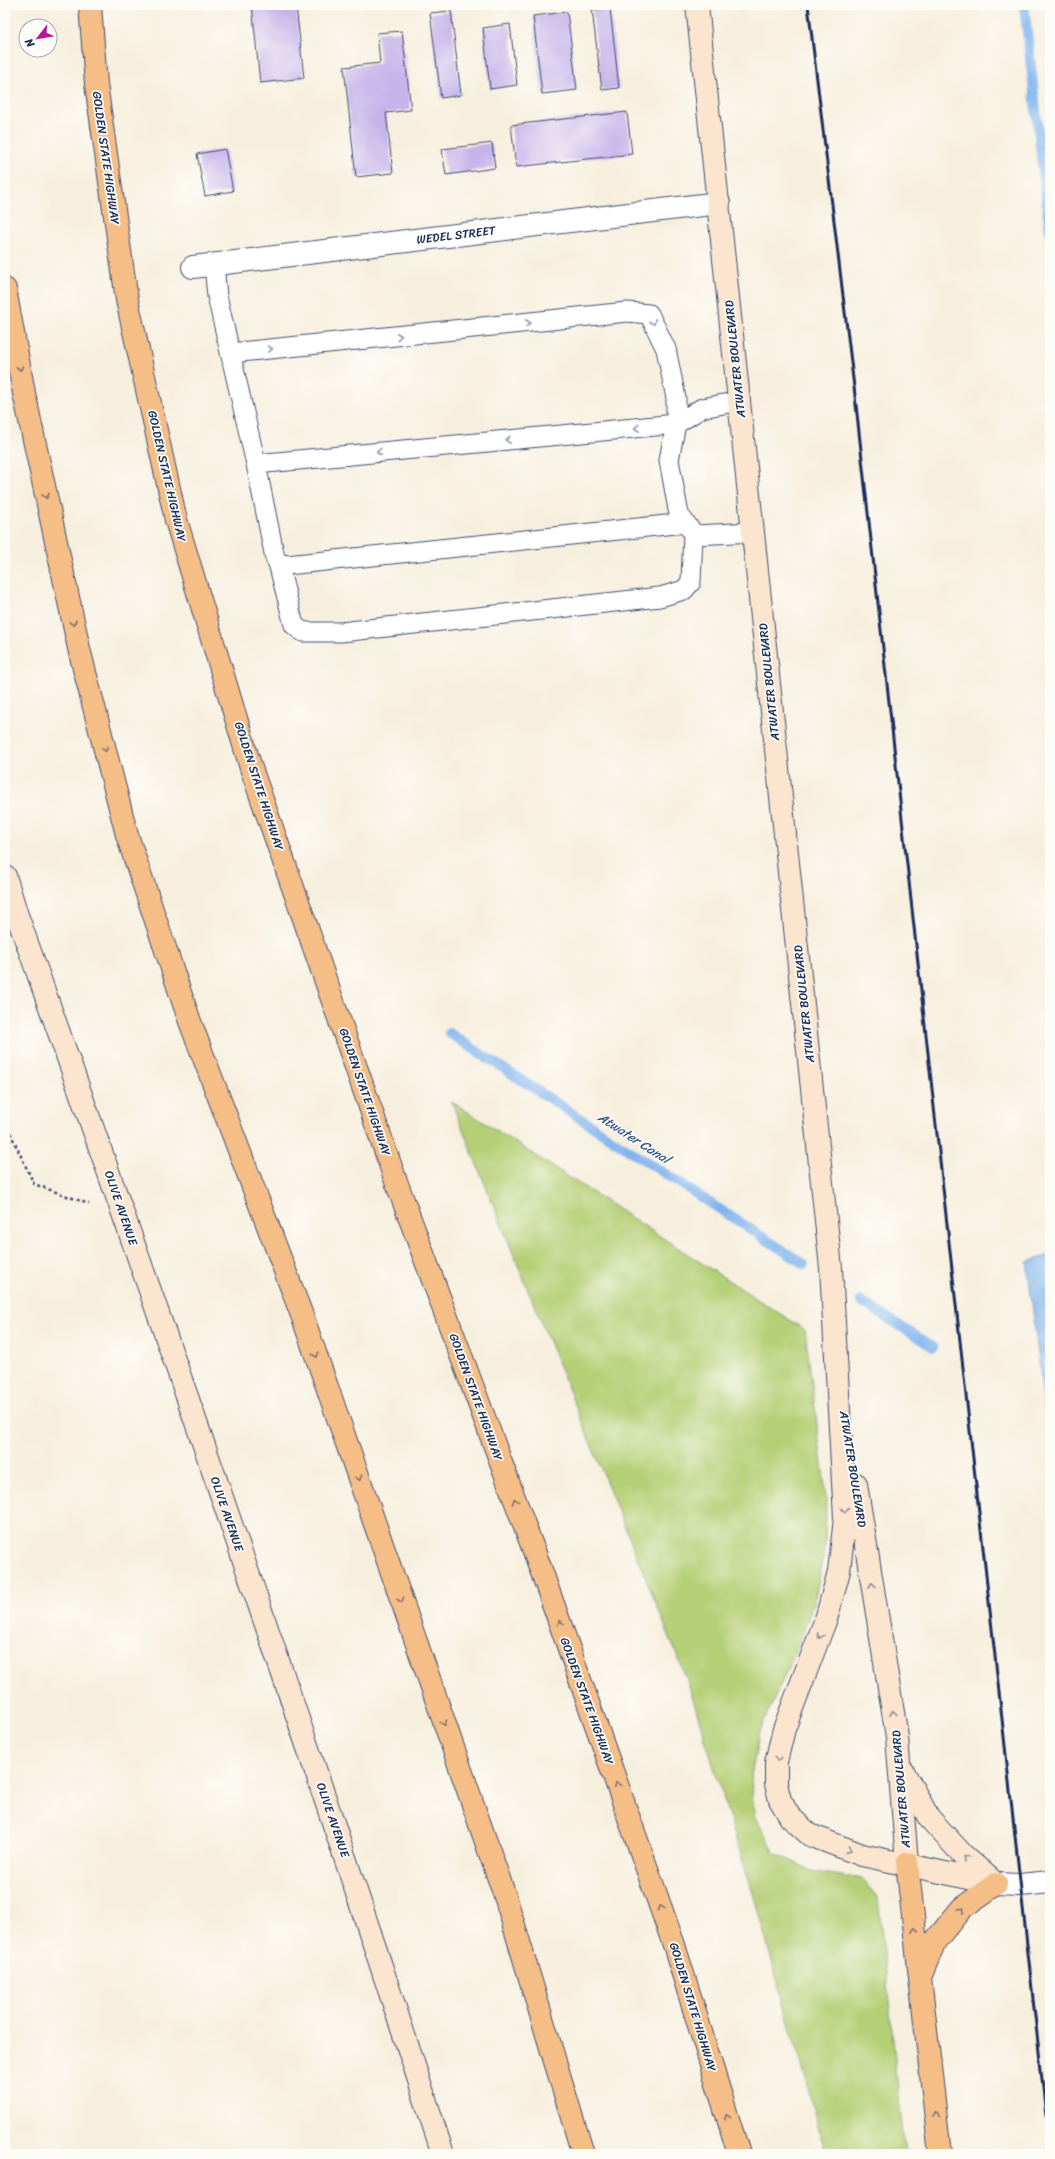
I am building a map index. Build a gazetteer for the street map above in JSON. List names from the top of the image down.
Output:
{
  "streets": {
    "highway": ["GOLDEN STATE HIGHWAY"],
    "main road": ["ATWATER BOULEVARD", "OLIVE AVENUE"],
    "street": ["WEDEL STREET"]
  },
  "crossings": [
    ["WEDEL STREET", "ATWATER BOULEVARD"]
  ],
  "water": ["Atwater Canal"],
  "north": "bottom left"
}
